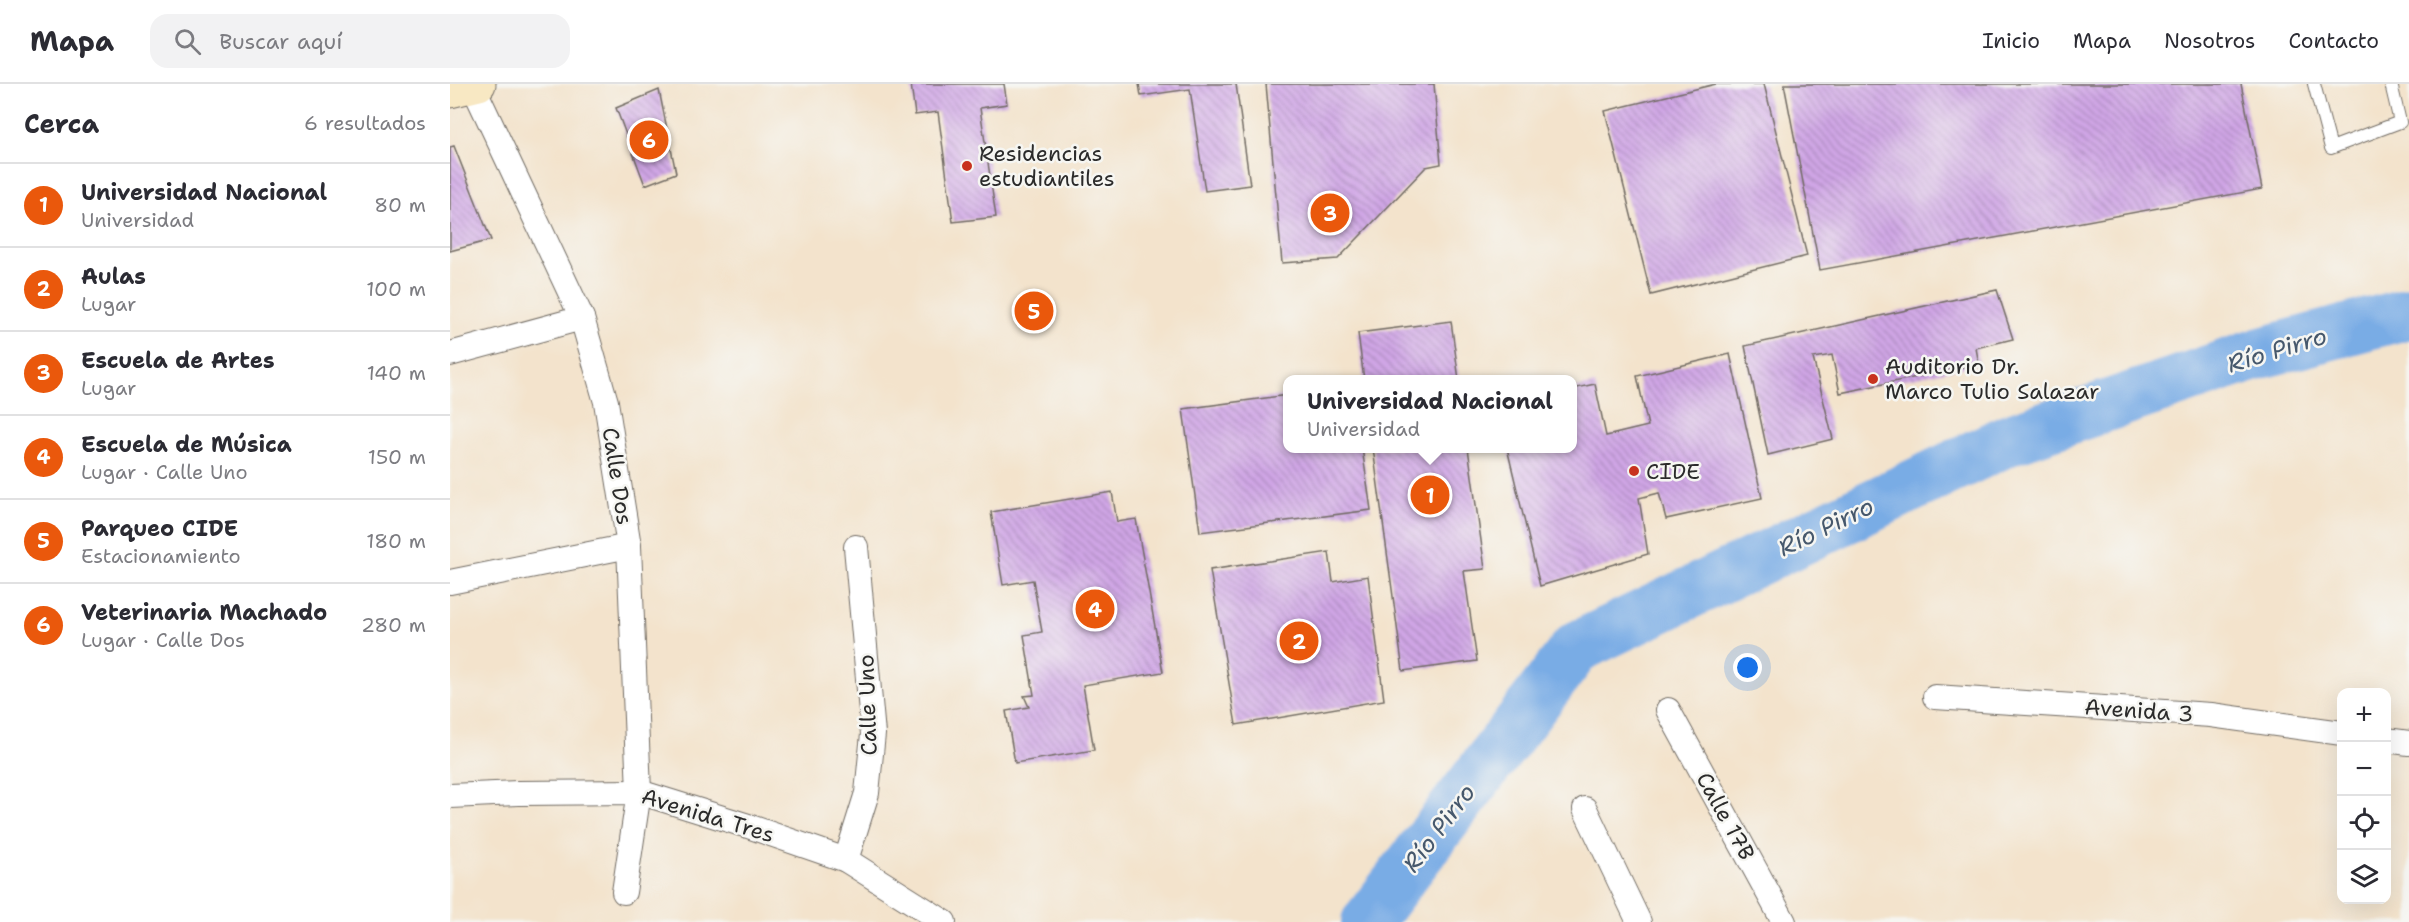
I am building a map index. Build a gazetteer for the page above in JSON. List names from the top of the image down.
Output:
{
  "streets": {
    "street": [
      "Calle Dos",
      "Calle Uno",
      "Avenida 3",
      "Avenida Tres",
      "Calle 17B"
    ]
  },
  "crossings": [
    ["Calle Dos", "Avenida Tres"],
    ["Calle Uno", "Avenida Tres"]
  ],
  "water": ["Río Pirro"],
  "places": ["Residencias estudiantiles", "Auditorio Dr. Marco Tulio Salazar", "CIDE"],
  "page": {
    "header": "Mapa",
    "search": "Buscar aquí",
    "nav": [
      "Inicio",
      "Mapa",
      "Nosotros",
      "Contacto"
    ],
    "heading": ["Cerca", "6 resultados"],
    "pins": [
      "6",
      "3",
      "5",
      "1",
      "4",
      "2"
    ],
    "list": [
      {
        "mark": "1",
        "name": "Universidad Nacional",
        "note": "Universidad",
        "value": "80 m"
      },
      {
        "mark": "2",
        "name": "Aulas",
        "note": "Lugar",
        "value": "100 m"
      },
      {
        "mark": "3",
        "name": "Escuela de Artes",
        "note": "Lugar",
        "value": "140 m"
      },
      {
        "mark": "4",
        "name": "Escuela de Música",
        "note": "Lugar · Calle Uno",
        "value": "150 m"
      },
      {
        "mark": "5",
        "name": "Parqueo CIDE",
        "note": "Estacionamiento",
        "value": "180 m"
      },
      {
        "mark": "6",
        "name": "Veterinaria Machado",
        "note": "Lugar · Calle Dos",
        "value": "280 m"
      }
    ],
    "popup": ["Universidad Nacional", "Universidad"],
    "map_buttons": ["+", "−"]
  }
}
